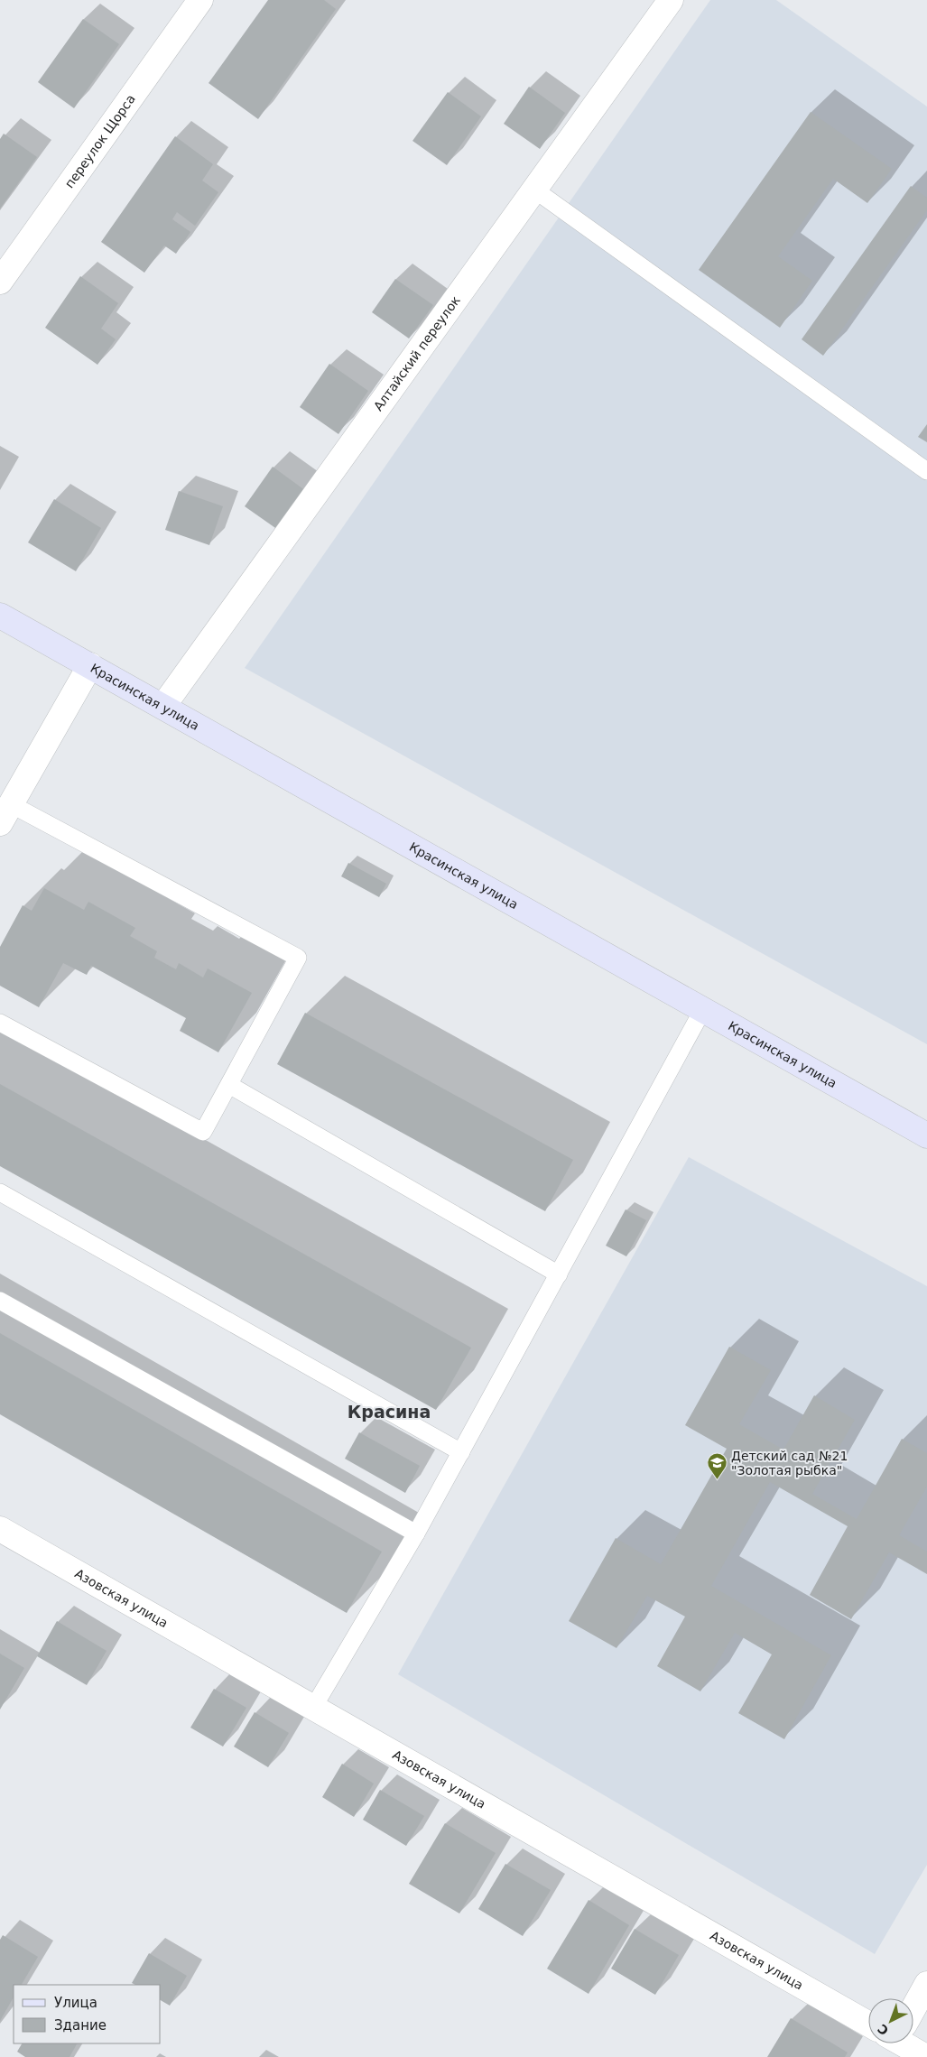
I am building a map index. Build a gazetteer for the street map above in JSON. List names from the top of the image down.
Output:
{
  "streets": {
    "main road": ["Красинская улица"],
    "street": ["переулок Щорса", "Алтайский переулок", "Азовская улица"]
  },
  "crossings": [
    ["Алтайский переулок", "Красинская улица"]
  ],
  "districts": ["Красина"],
  "places": {
    "school or university": ["Детский сад №21 \"Золотая рыбка\""]
  },
  "legend": ["Улица", "Здание"],
  "north": "bottom left"
}
